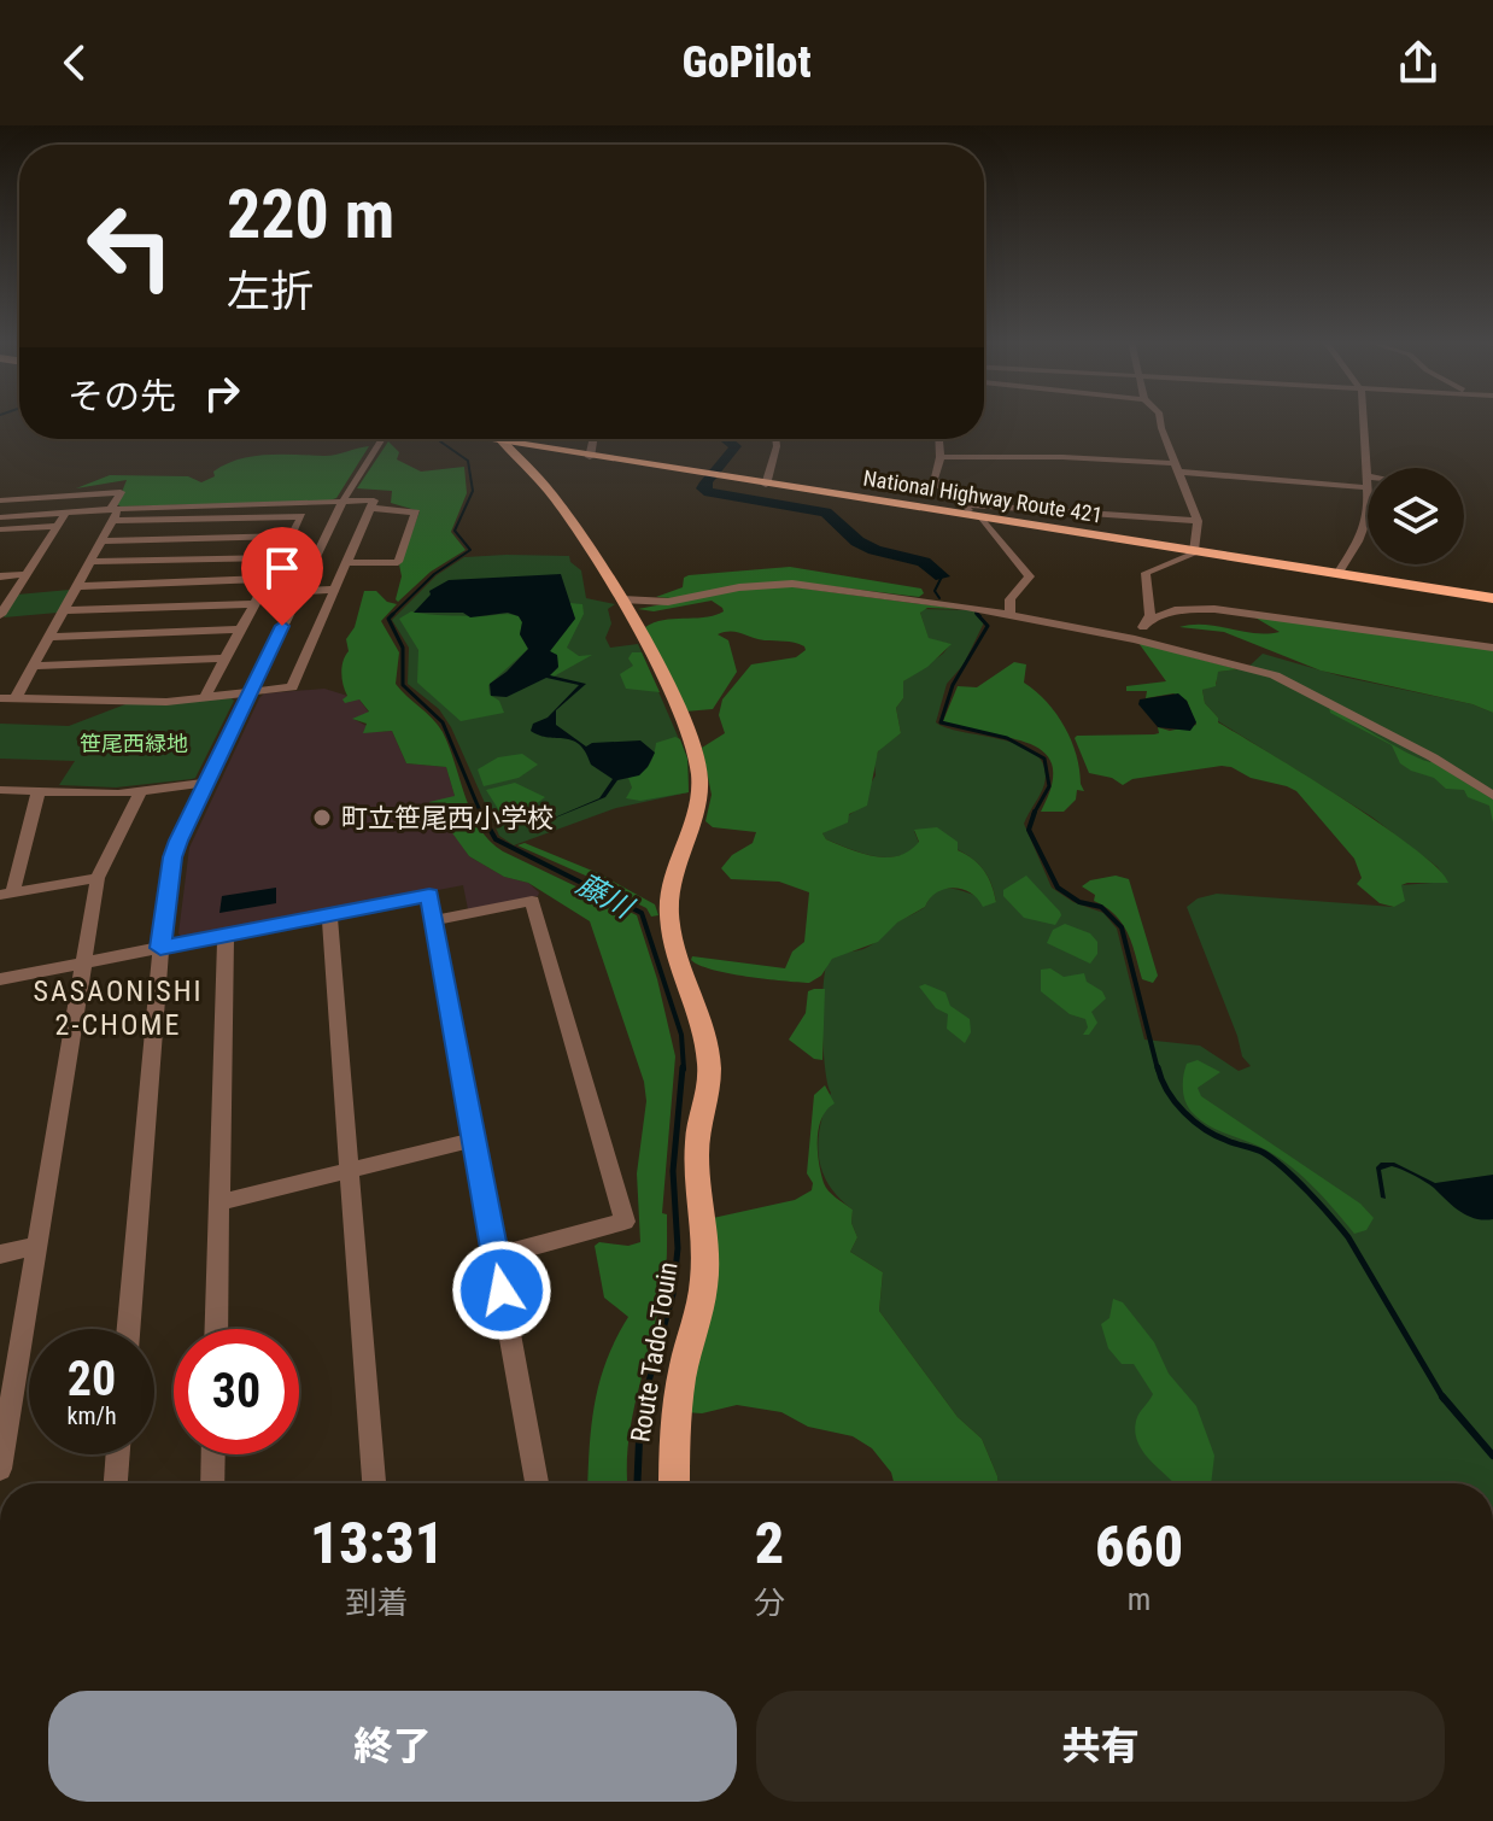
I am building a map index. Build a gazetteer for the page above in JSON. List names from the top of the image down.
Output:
{
  "streets": {
    "highway": ["National Highway Route 421"],
    "main road": ["Route Tado-Touin"]
  },
  "crossings": [
    ["National Highway Route 421", "Route Tado-Touin"]
  ],
  "districts": ["SASAONISHI 2-CHOME"],
  "water": ["藤川"],
  "parks": ["笹尾西緑地"],
  "places": ["町立笹尾西小学校"],
  "page": {
    "header": "GoPilot",
    "turn": ["220 m", "左折"],
    "then": "その先",
    "speed": "20 km/h",
    "limit": "30",
    "eta": [
      "13:31",
      "到着",
      "2",
      "分",
      "660",
      "m"
    ],
    "buttons": ["終了", "共有"]
  }
}
